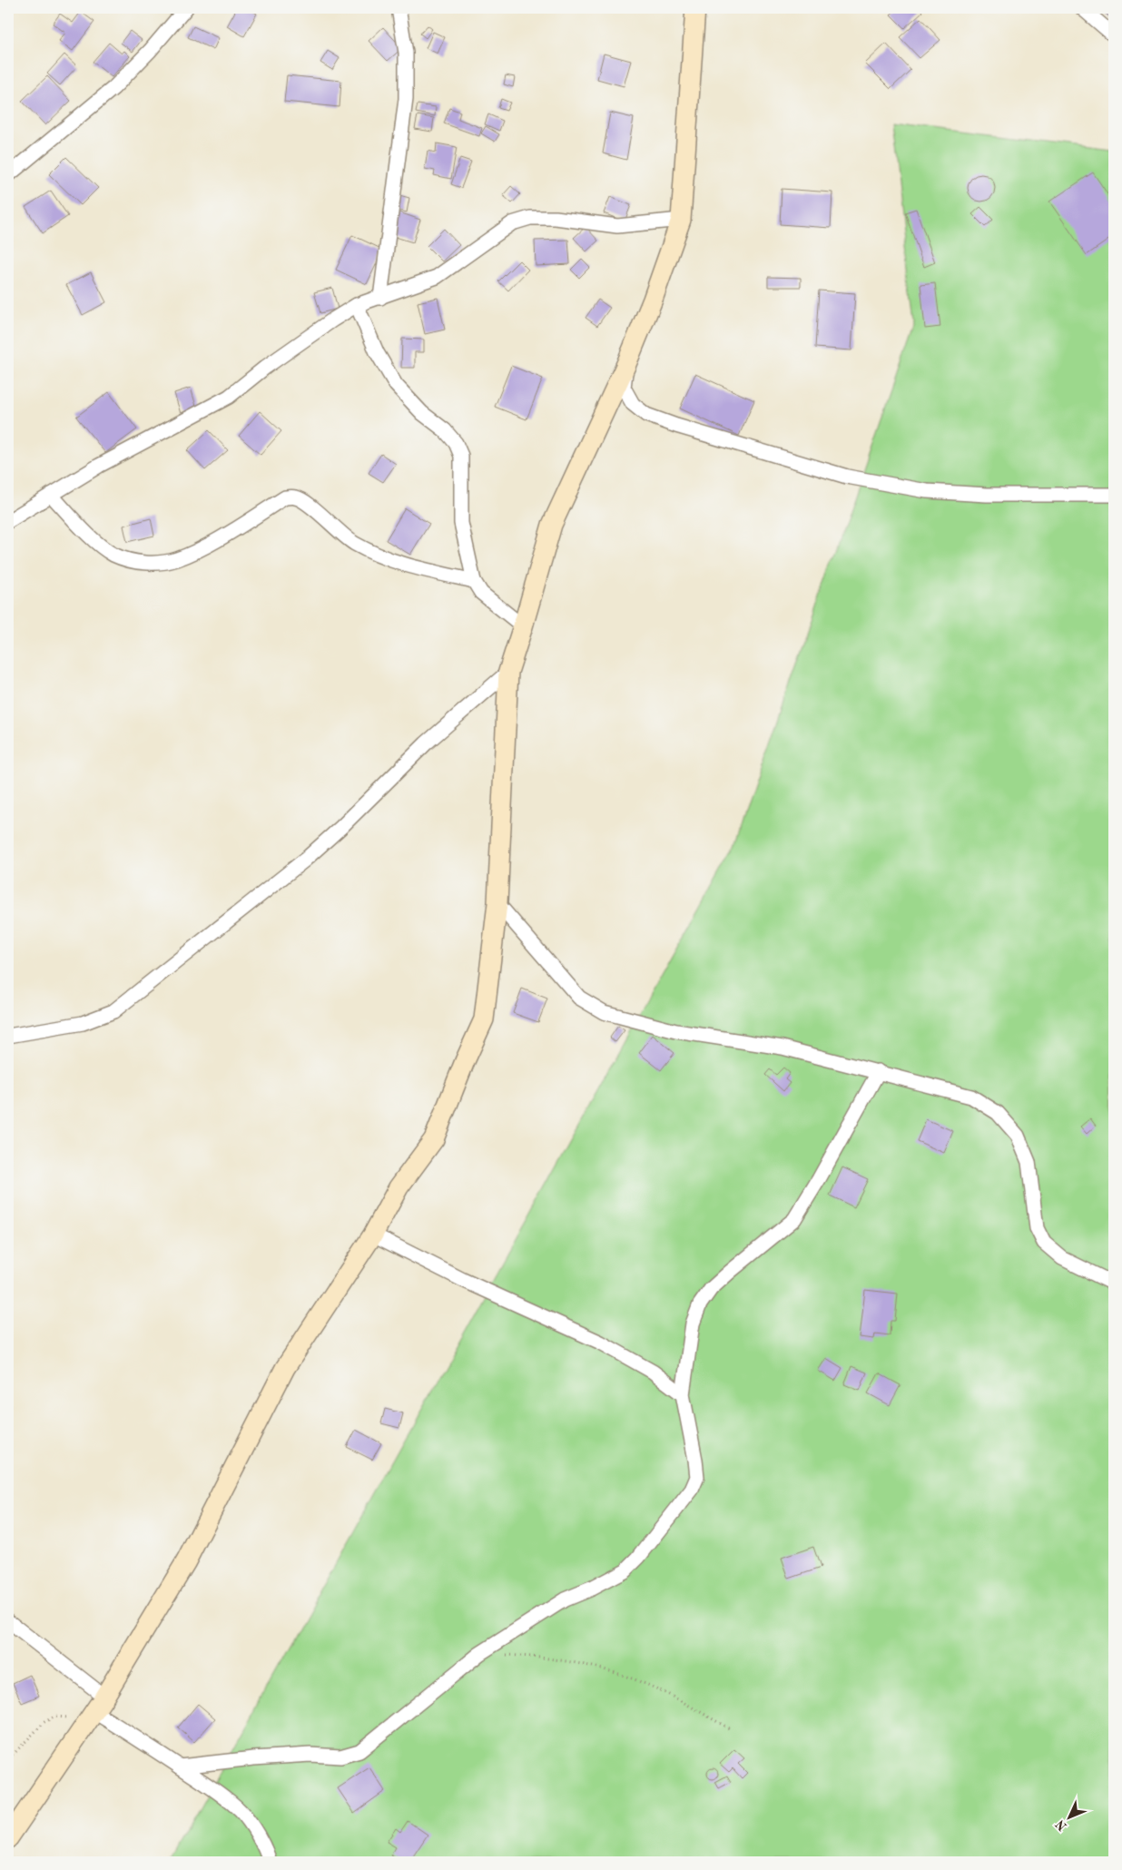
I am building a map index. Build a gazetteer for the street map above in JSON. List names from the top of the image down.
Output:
{
  "north": "bottom left"
}
